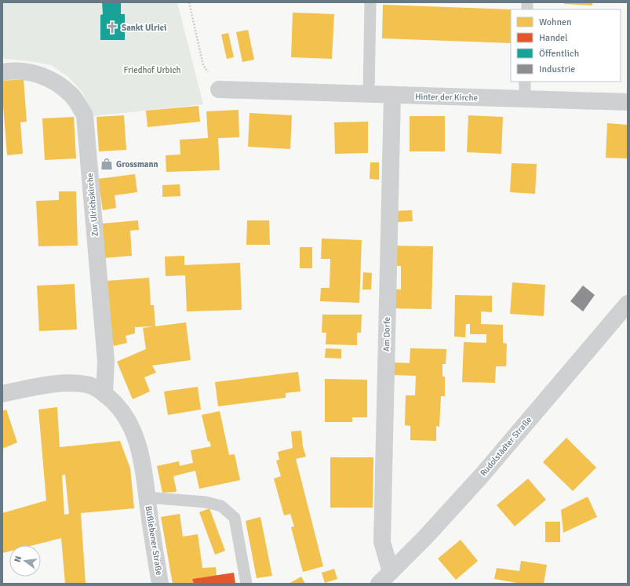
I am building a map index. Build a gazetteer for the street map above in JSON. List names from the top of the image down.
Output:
{
  "streets": {
    "street": [
      "Hinter der Kirche",
      "Zur Ulrichskirche",
      "Am Dorfe",
      "Rudolstädter Straße",
      "Büßlebener Straße"
    ]
  },
  "crossings": [
    ["Hinter der Kirche", "Am Dorfe"],
    ["Zur Ulrichskirche", "Büßlebener Straße"],
    ["Am Dorfe", "Rudolstädter Straße"]
  ],
  "parks": ["Friedhof Urbich"],
  "places": {
    "church": ["Sankt Ulrici"],
    "shop": ["Grossmann"]
  },
  "legend": [
    "Wohnen",
    "Handel",
    "Öffentlich",
    "Industrie"
  ],
  "north": "left"
}
